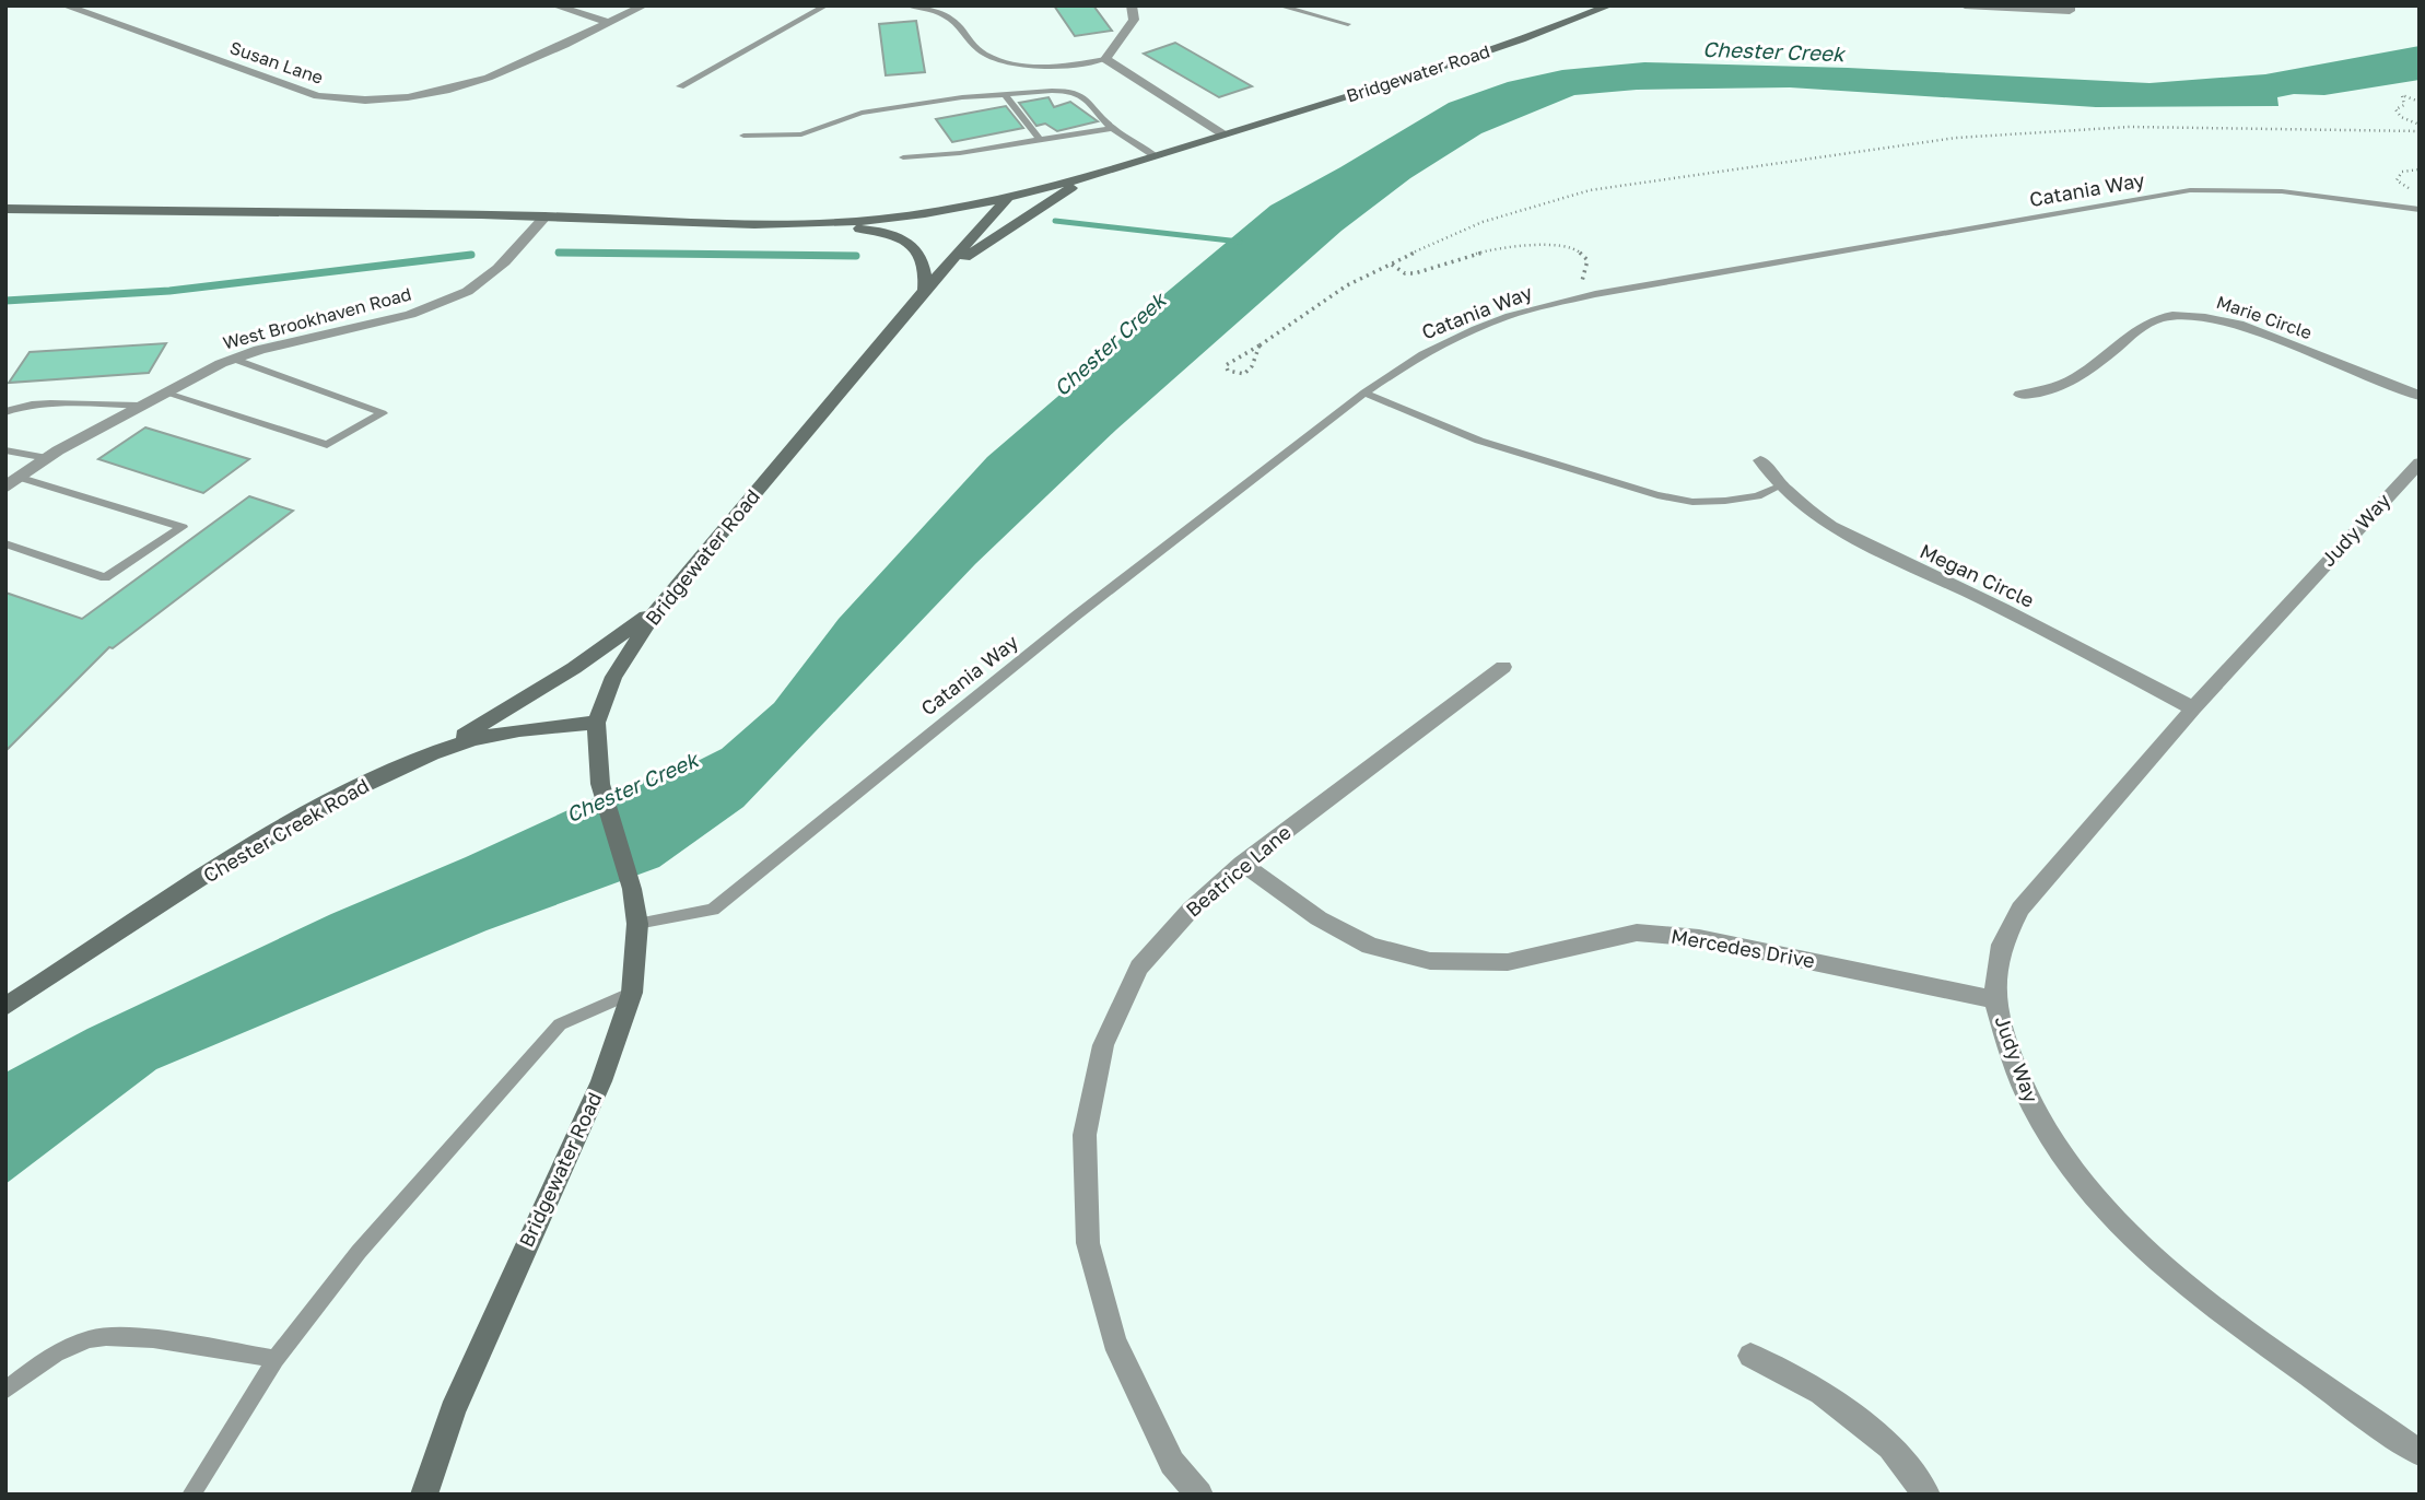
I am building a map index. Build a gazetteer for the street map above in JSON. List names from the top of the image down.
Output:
{
  "streets": {
    "street": [
      "Susan Lane",
      "Bridgewater Road",
      "Marie Circle",
      "West Brookhaven Road",
      "Judy Way",
      "Megan Circle",
      "Chester Creek Road",
      "Beatrice Lane",
      "Mercedes Drive"
    ],
    "lane": ["Catania Way"]
  },
  "crossings": [
    ["Bridgewater Road", "Catania Way"],
    ["Bridgewater Road", "Chester Creek Road"],
    ["Judy Way", "Megan Circle"],
    ["Judy Way", "Mercedes Drive"],
    ["Beatrice Lane", "Mercedes Drive"]
  ],
  "water": ["Chester Creek"]
}
